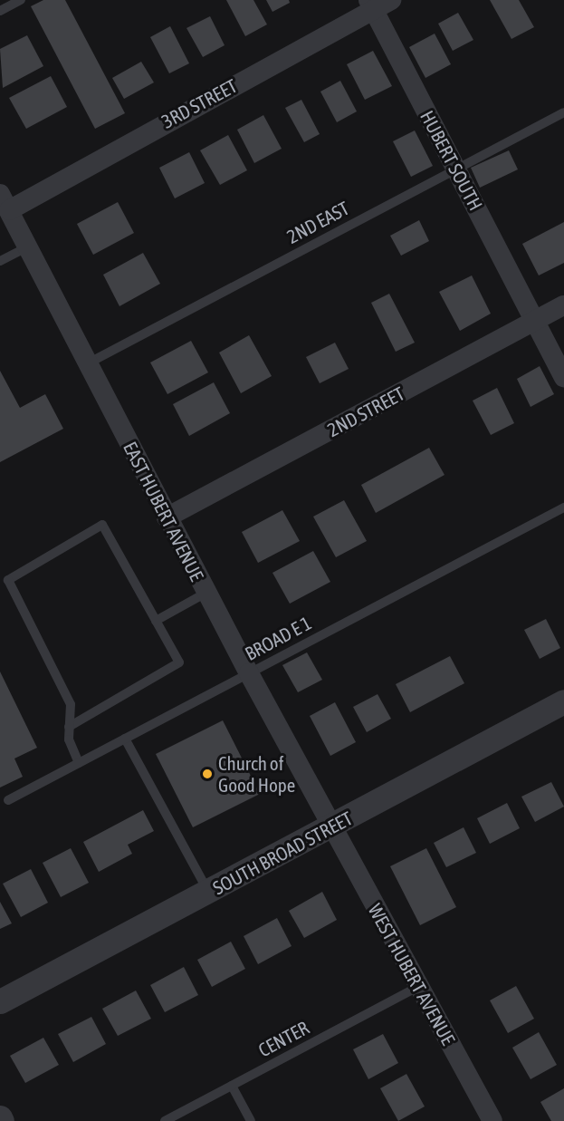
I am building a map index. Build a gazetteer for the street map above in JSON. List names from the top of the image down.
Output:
{
  "streets": {
    "street": [
      "3RD STREET",
      "HUBERT SOUTH",
      "2ND STREET",
      "EAST HUBERT AVENUE",
      "SOUTH BROAD STREET",
      "WEST HUBERT AVENUE"
    ],
    "lane": ["2ND EAST", "BROAD E 1", "CENTER"]
  },
  "crossings": [
    ["3RD STREET", "HUBERT SOUTH"],
    ["3RD STREET", "EAST HUBERT AVENUE"],
    ["HUBERT SOUTH", "2ND EAST"],
    ["HUBERT SOUTH", "2ND STREET"],
    ["2ND EAST", "EAST HUBERT AVENUE"],
    ["2ND STREET", "EAST HUBERT AVENUE"],
    ["EAST HUBERT AVENUE", "BROAD E 1"],
    ["EAST HUBERT AVENUE", "SOUTH BROAD STREET"],
    ["EAST HUBERT AVENUE", "WEST HUBERT AVENUE"],
    ["SOUTH BROAD STREET", "WEST HUBERT AVENUE"],
    ["WEST HUBERT AVENUE", "CENTER"]
  ],
  "places": ["Church of Good Hope"]
}
